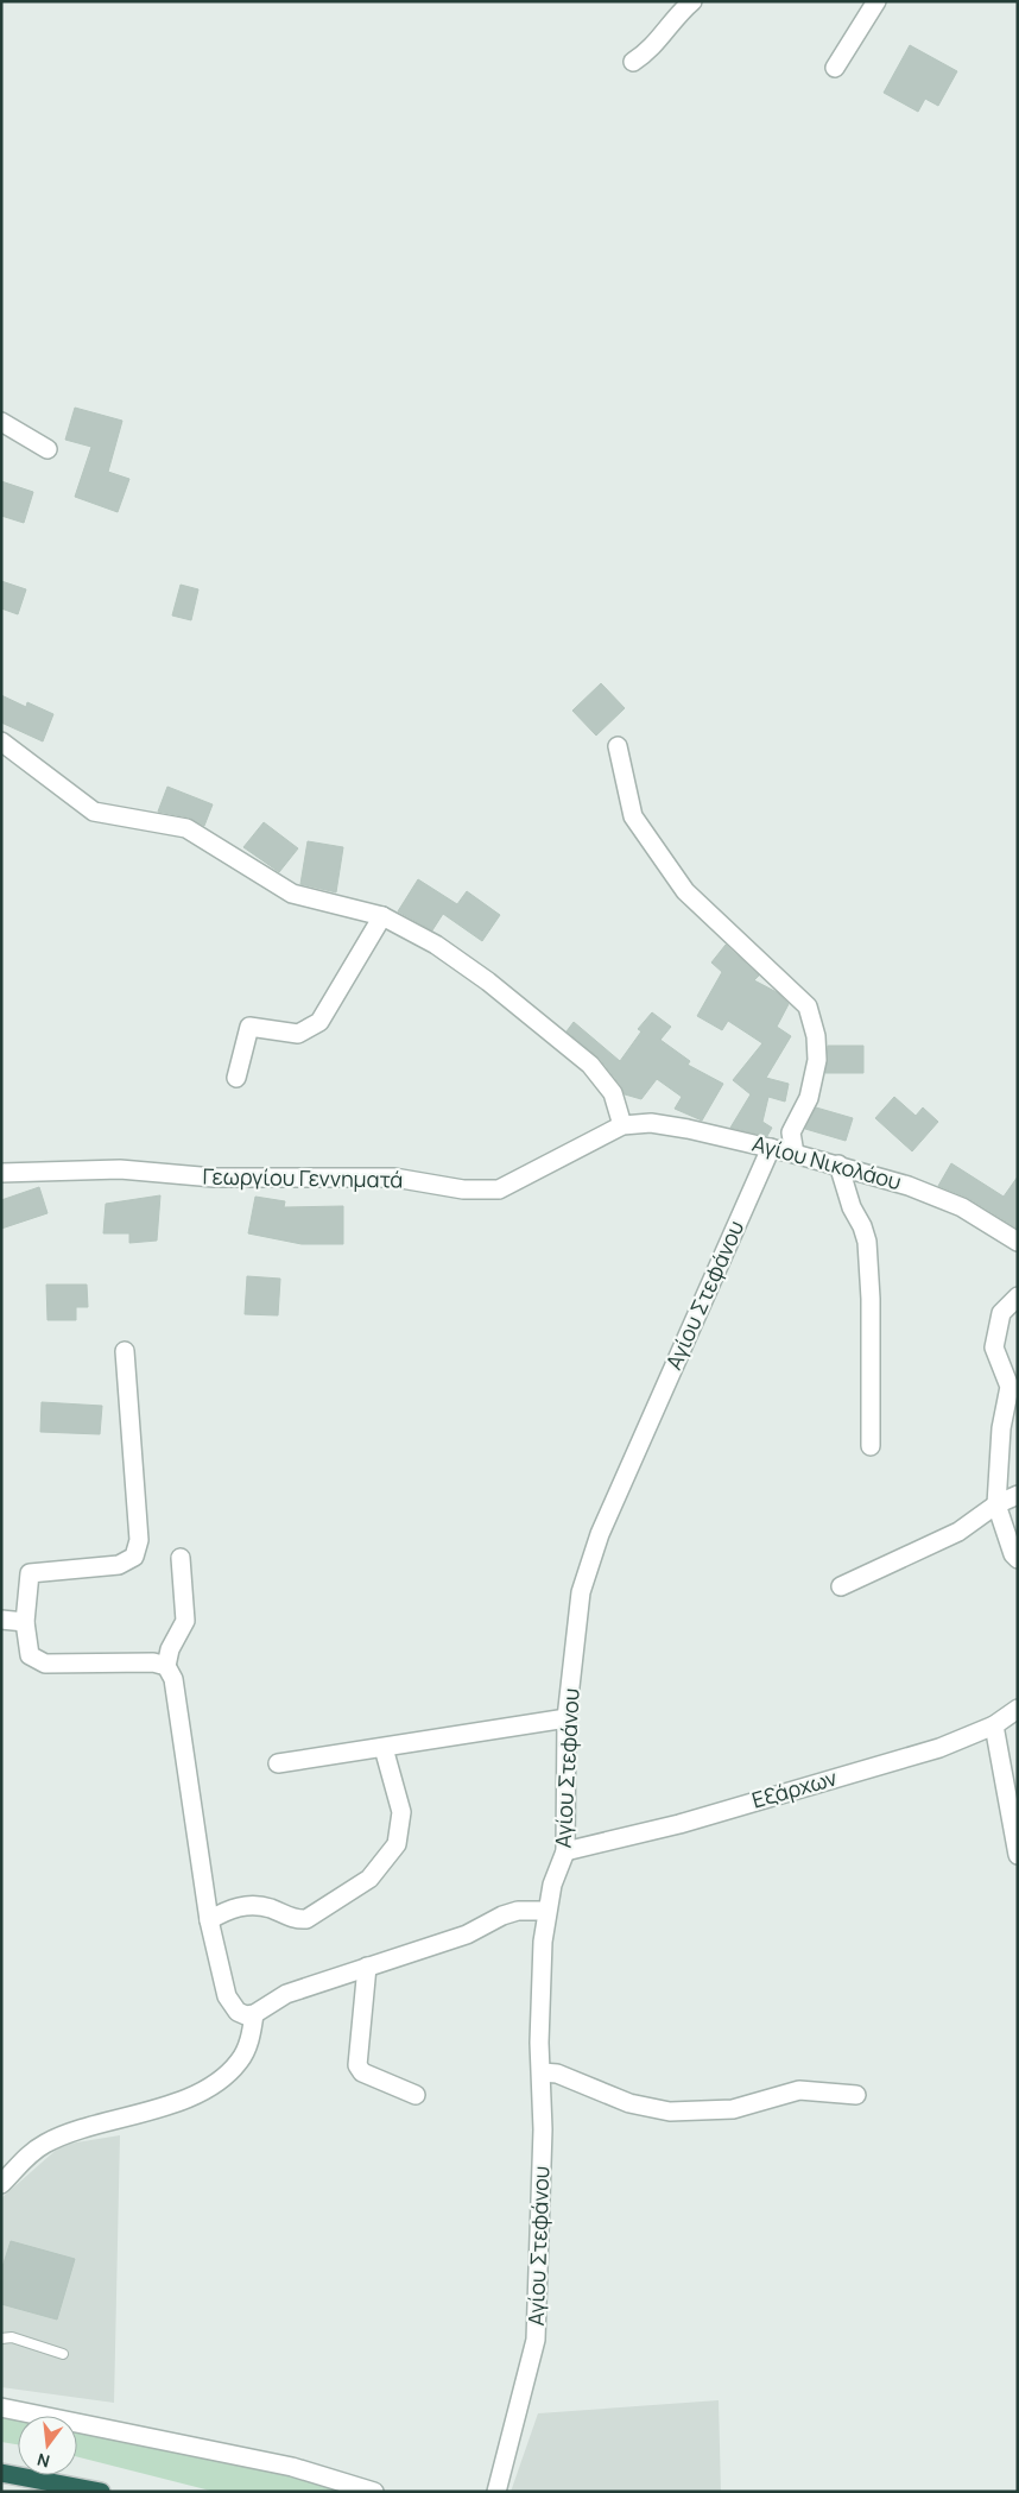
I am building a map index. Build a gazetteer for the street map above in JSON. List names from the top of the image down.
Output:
{
  "streets": {
    "street": [
      "Αγίου Νικολάου",
      "Γεωργίου Γεννηματά",
      "Αγίου Στεφάνου",
      "Εξάρχων"
    ]
  },
  "crossings": [
    ["Αγίου Νικολάου", "Γεωργίου Γεννηματά"],
    ["Αγίου Νικολάου", "Αγίου Στεφάνου"],
    ["Αγίου Στεφάνου", "Εξάρχων"]
  ],
  "north": "bottom"
}
